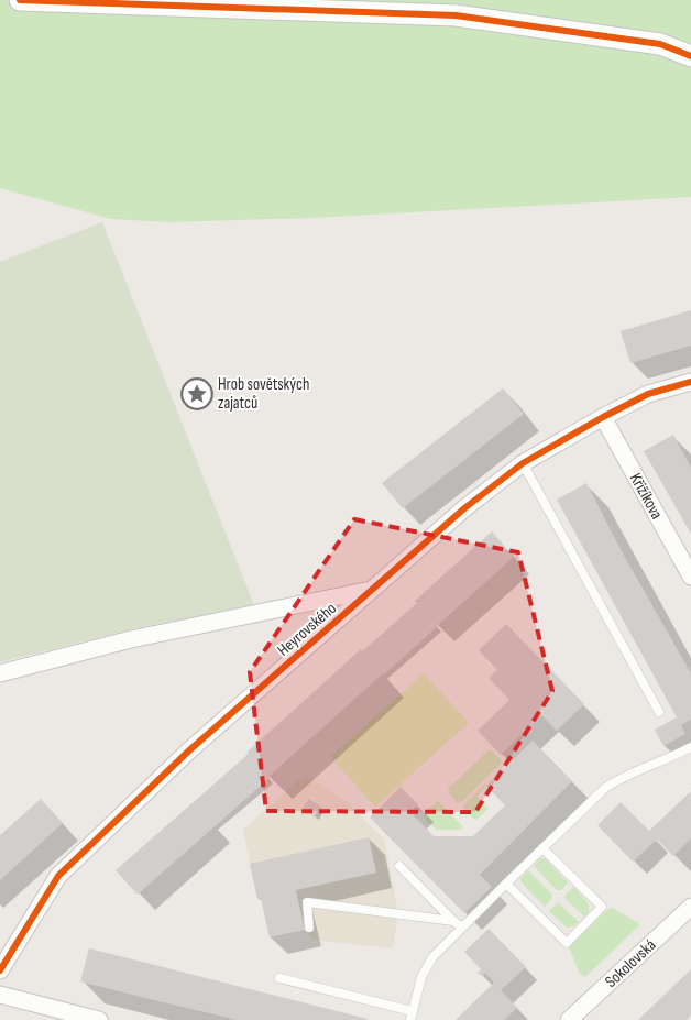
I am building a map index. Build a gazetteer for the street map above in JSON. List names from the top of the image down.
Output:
{
  "streets": {
    "street": ["Křižíkova", "Heyrovského", "Sokolovská"]
  },
  "crossings": [
    ["Křižíkova", "Heyrovského"]
  ],
  "places": {
    "place": ["Hrob sovětských zajatců"]
  }
}
